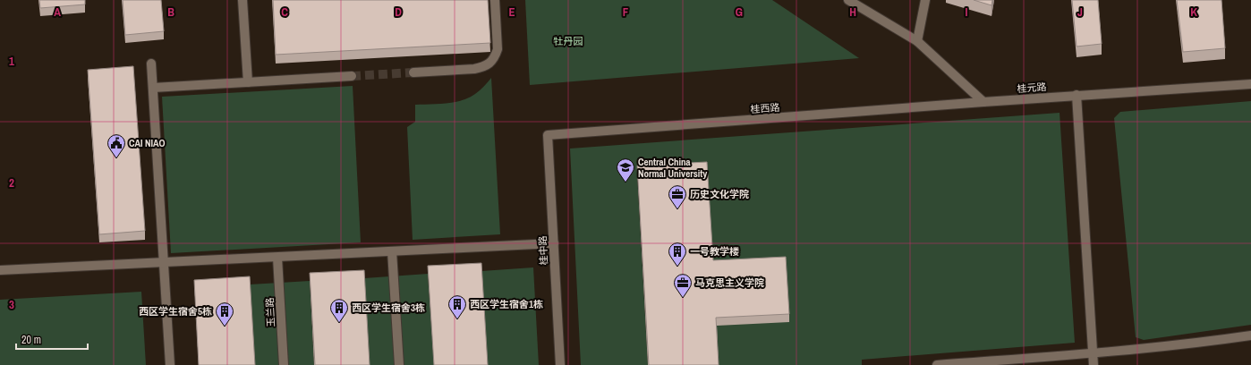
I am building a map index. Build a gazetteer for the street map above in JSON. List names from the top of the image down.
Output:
{
  "streets": {
    "street": [
      "桂元路",
      "桂西路",
      "桂中路",
      "玉兰路"
    ]
  },
  "crossings": [
    ["桂元路", "桂西路"],
    ["桂西路", "桂中路"]
  ],
  "parks": ["牡丹园"],
  "places": {
    "public building": ["CAI NIAO"],
    "school or university": ["Central China Normal University"],
    "office": ["历史文化学院", "马克思主义学院"],
    "building": [
      "一号教学楼",
      "西区学生宿舍1栋",
      "西区学生宿舍3栋",
      "西区学生宿舍5栋"
    ]
  },
  "scale_bar": "20 m",
  "grid": {
    "columns": [
      "A",
      "B",
      "C",
      "D",
      "E",
      "F",
      "G",
      "H",
      "I",
      "J",
      "K"
    ],
    "rows": ["1", "2", "3"]
  }
}
